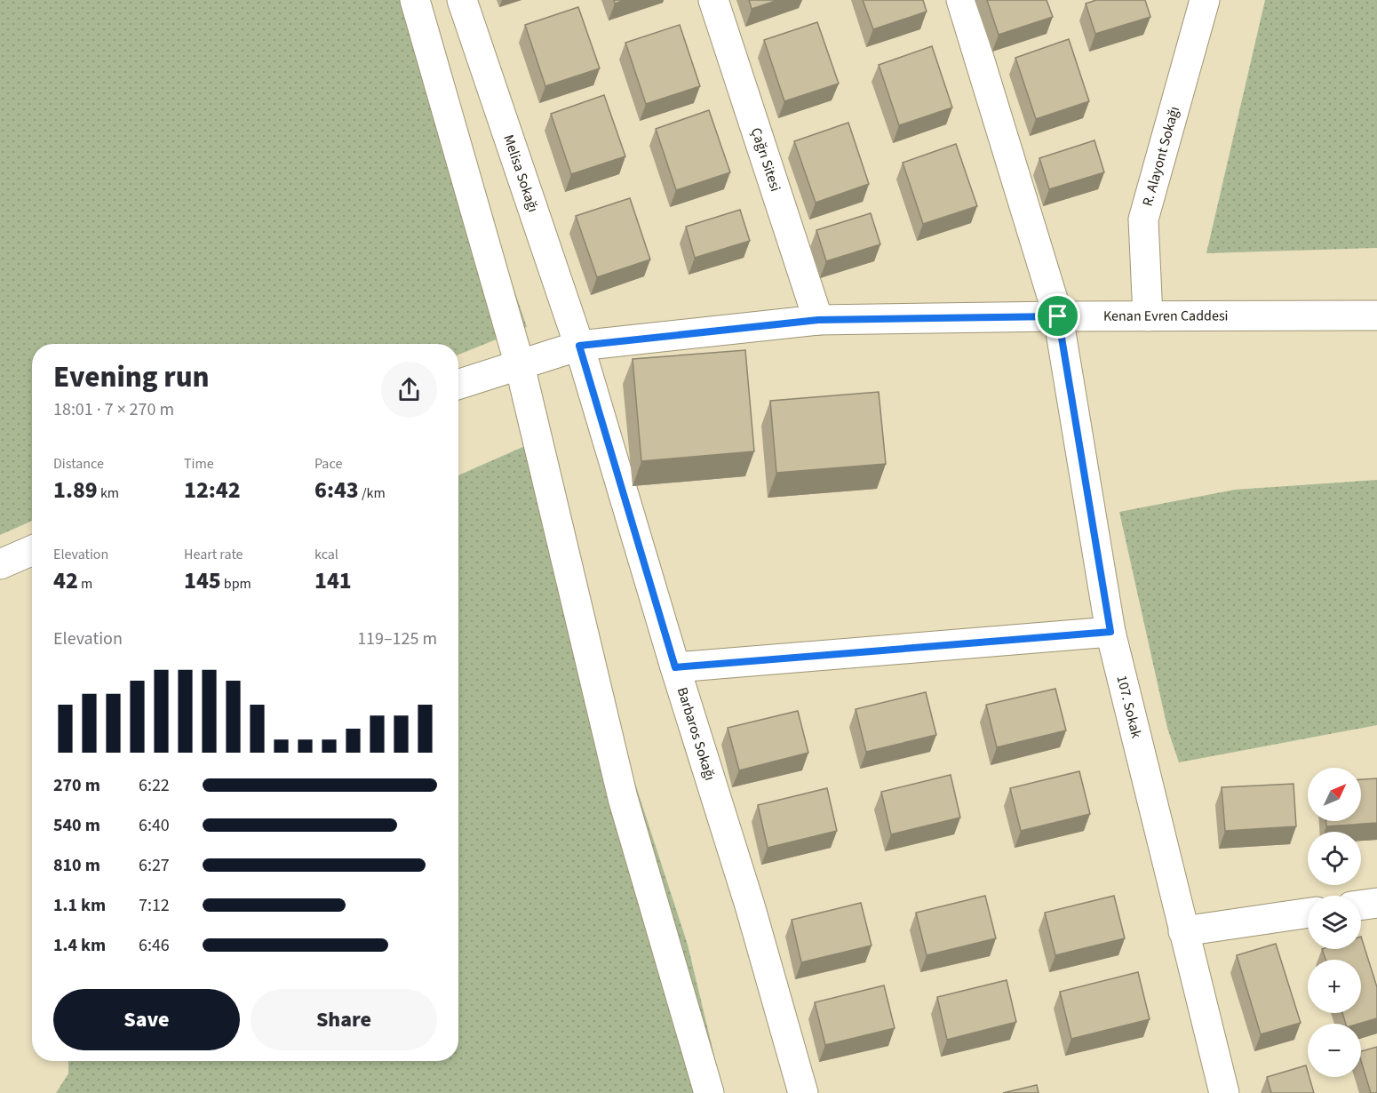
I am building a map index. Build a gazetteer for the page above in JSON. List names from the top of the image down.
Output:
{
  "streets": {
    "street": [
      "R. Alayont Sokağı",
      "Çağrı Sitesi",
      "Melisa Sokağı",
      "Kenan Evren Caddesi",
      "107. Sokak",
      "Barbaros Sokağı"
    ]
  },
  "crossings": [
    ["R. Alayont Sokağı", "Kenan Evren Caddesi"],
    ["Çağrı Sitesi", "Kenan Evren Caddesi"],
    ["Melisa Sokağı", "Kenan Evren Caddesi"],
    ["Melisa Sokağı", "Barbaros Sokağı"],
    ["Kenan Evren Caddesi", "107. Sokak"],
    ["Kenan Evren Caddesi", "Barbaros Sokağı"]
  ],
  "north": "top right",
  "page": {
    "heading": ["Evening run", "18:01 · 7 × 270 m"],
    "stats": [
      ["Distance", "1.89 km"],
      ["Time", "12:42"],
      ["Pace", "6:43 /km"],
      ["Elevation", "42 m"],
      ["Heart rate", "145 bpm"],
      ["kcal", "141"]
    ],
    "chart": ["Elevation", "119–125 m"],
    "list": [
      {
        "name": "270 m",
        "note": "6:22"
      },
      {
        "name": "540 m",
        "note": "6:40"
      },
      {
        "name": "810 m",
        "note": "6:27"
      },
      {
        "name": "1.1 km",
        "note": "7:12"
      },
      {
        "name": "1.4 km",
        "note": "6:46"
      }
    ],
    "map_buttons": ["+", "−"],
    "buttons": ["Save", "Share"]
  }
}
